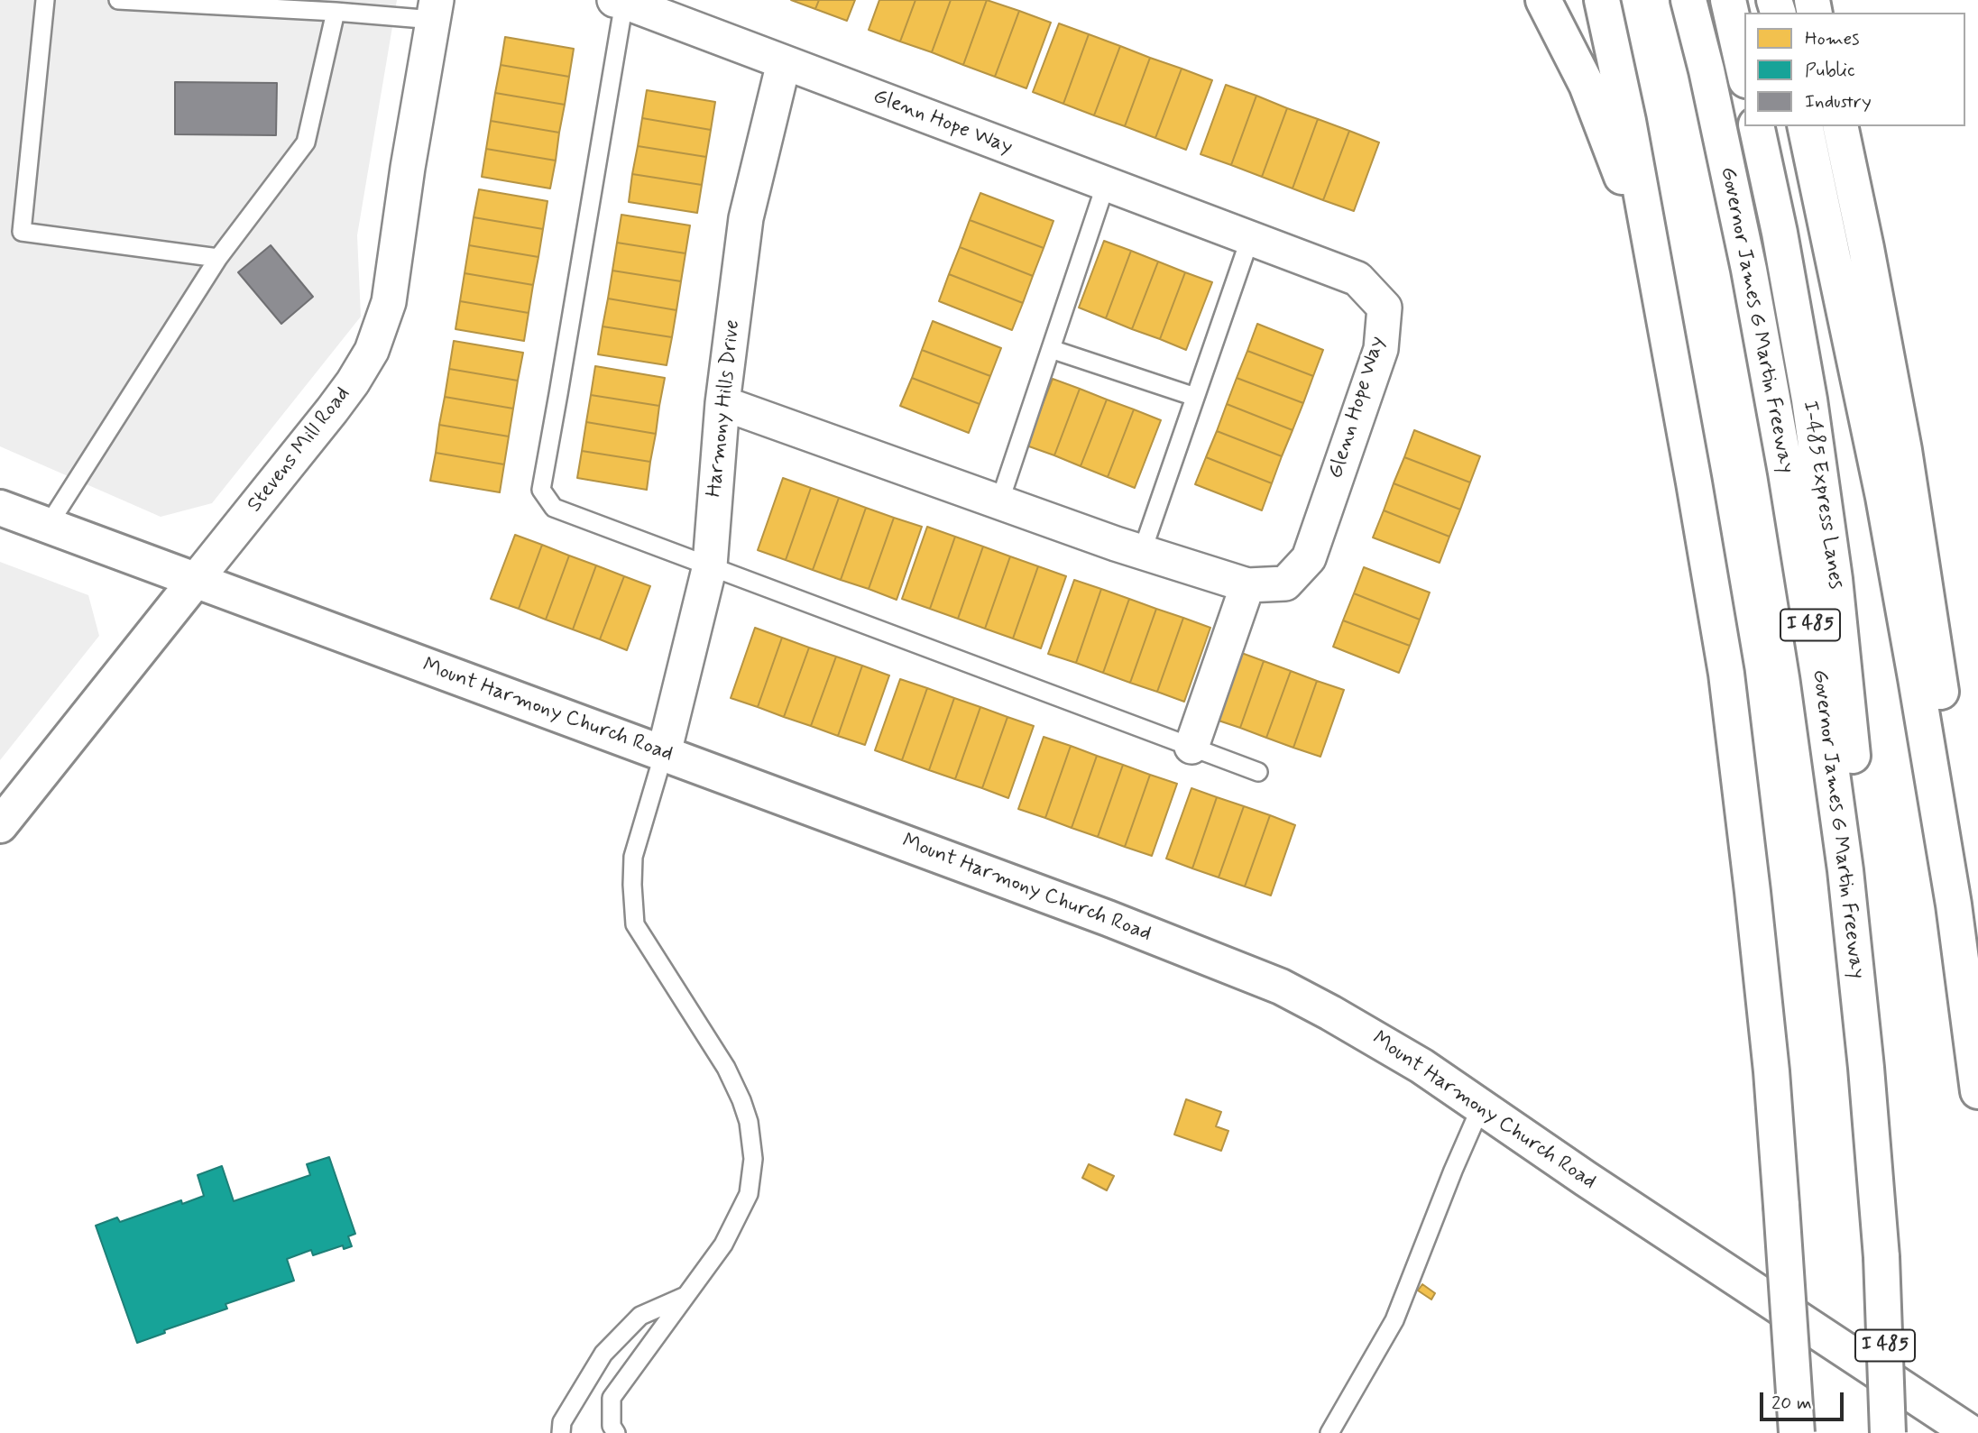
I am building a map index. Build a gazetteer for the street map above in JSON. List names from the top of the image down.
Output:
{
  "streets": {
    "main road": [
      "Governor James G Martin Freeway",
      "Stevens Mill Road",
      "I-485 Express Lanes",
      "I 485",
      "Mount Harmony Church Road"
    ],
    "street": ["Glenn Hope Way", "Harmony Hills Drive"]
  },
  "crossings": [
    ["Glenn Hope Way", "Harmony Hills Drive"],
    ["Governor James G Martin Freeway", "I-485 Express Lanes"],
    ["Harmony Hills Drive", "Mount Harmony Church Road"],
    ["Stevens Mill Road", "Mount Harmony Church Road"]
  ],
  "legend": ["Homes", "Public", "Industry"],
  "scale_bar": "20 m"
}
